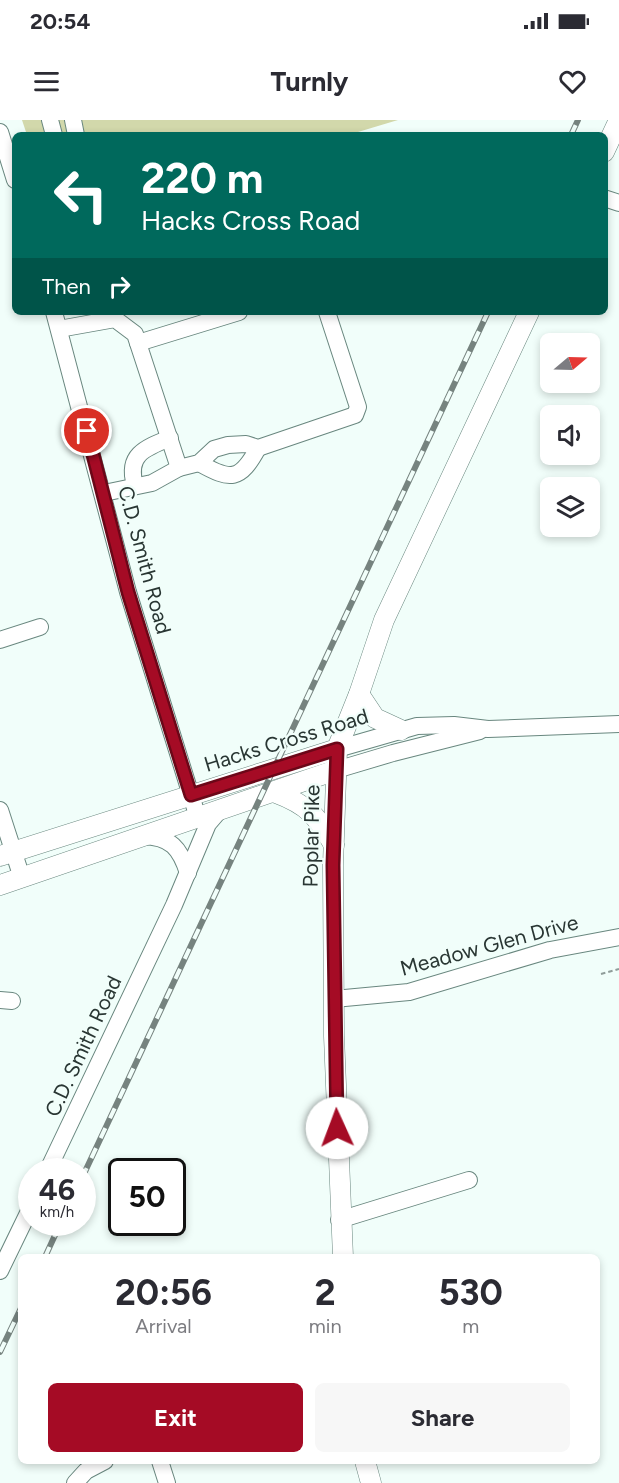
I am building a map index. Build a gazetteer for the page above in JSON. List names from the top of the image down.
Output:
{
  "streets": {
    "main road": ["Hacks Cross Road", "Poplar Pike"],
    "street": ["C.D. Smith Road", "Meadow Glen Drive"]
  },
  "crossings": [
    ["C.D. Smith Road", "Hacks Cross Road"],
    ["Hacks Cross Road", "Poplar Pike"],
    ["Poplar Pike", "Meadow Glen Drive"]
  ],
  "north": "right",
  "page": {
    "status": "20:54",
    "header": "Turnly",
    "turn": ["220 m", "Hacks Cross Road"],
    "then": "Then",
    "speed": "46 km/h",
    "limit": "50",
    "eta": [
      "20:56",
      "Arrival",
      "2",
      "min",
      "530",
      "m"
    ],
    "buttons": ["Exit", "Share"]
  }
}
